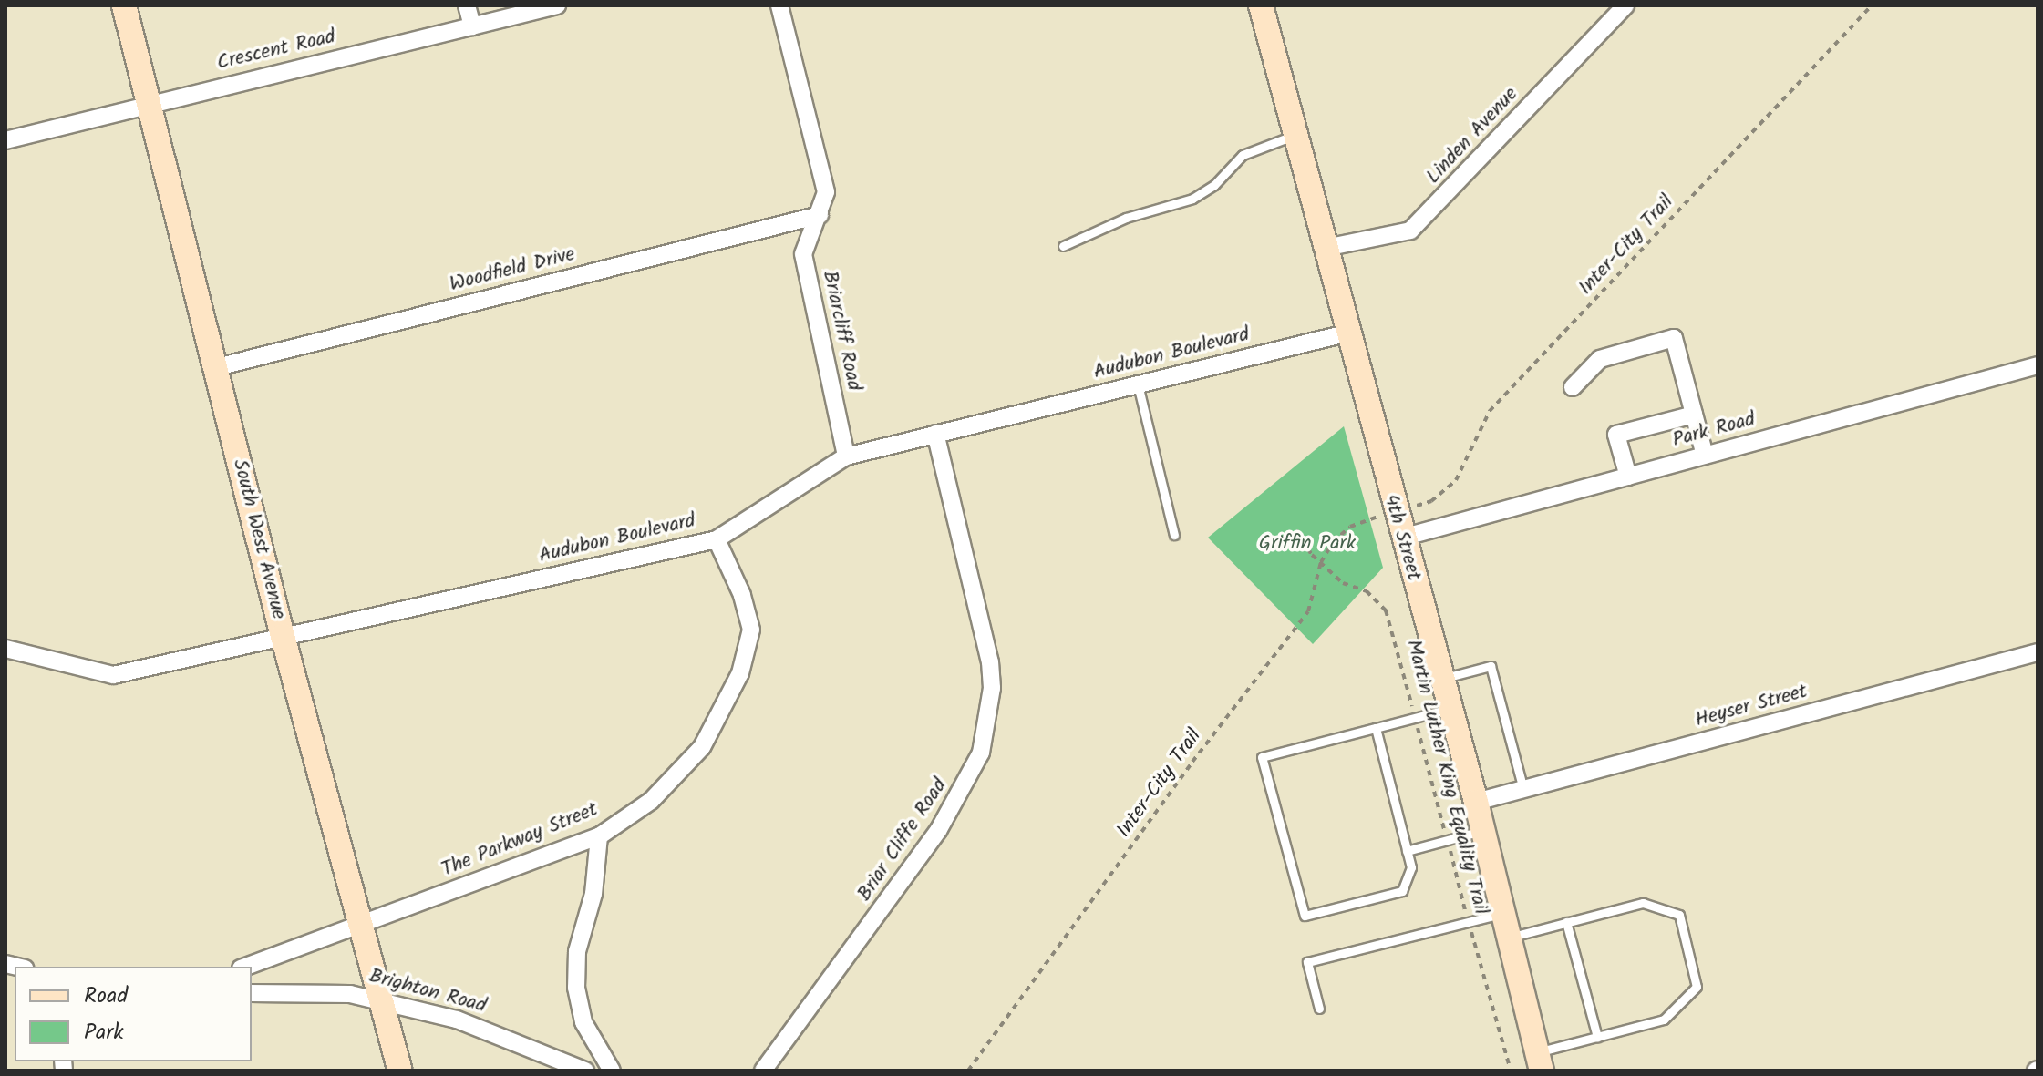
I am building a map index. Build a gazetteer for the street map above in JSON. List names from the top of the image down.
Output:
{
  "streets": {
    "street": [
      "Crescent Road",
      "Linden Avenue",
      "Woodfield Drive",
      "Briarcliff Road",
      "Audubon Boulevard",
      "Park Road",
      "4th Street",
      "South West Avenue",
      "Heyser Street",
      "The Parkway Street",
      "Briar Cliffe Road",
      "Brighton Road"
    ],
    "path": ["Inter-City Trail", "Martin Luther King Equality Trail"]
  },
  "crossings": [
    ["Crescent Road", "South West Avenue"],
    ["Linden Avenue", "4th Street"],
    ["Inter-City Trail", "Martin Luther King Equality Trail"],
    ["Woodfield Drive", "Briarcliff Road"],
    ["Woodfield Drive", "South West Avenue"],
    ["Briarcliff Road", "Audubon Boulevard"],
    ["Audubon Boulevard", "4th Street"],
    ["Audubon Boulevard", "South West Avenue"],
    ["Audubon Boulevard", "The Parkway Street"],
    ["Audubon Boulevard", "Briar Cliffe Road"],
    ["Park Road", "4th Street"],
    ["4th Street", "Heyser Street"],
    ["South West Avenue", "The Parkway Street"],
    ["South West Avenue", "Brighton Road"]
  ],
  "parks": ["Griffin Park"],
  "legend": ["Road", "Park"]
}
